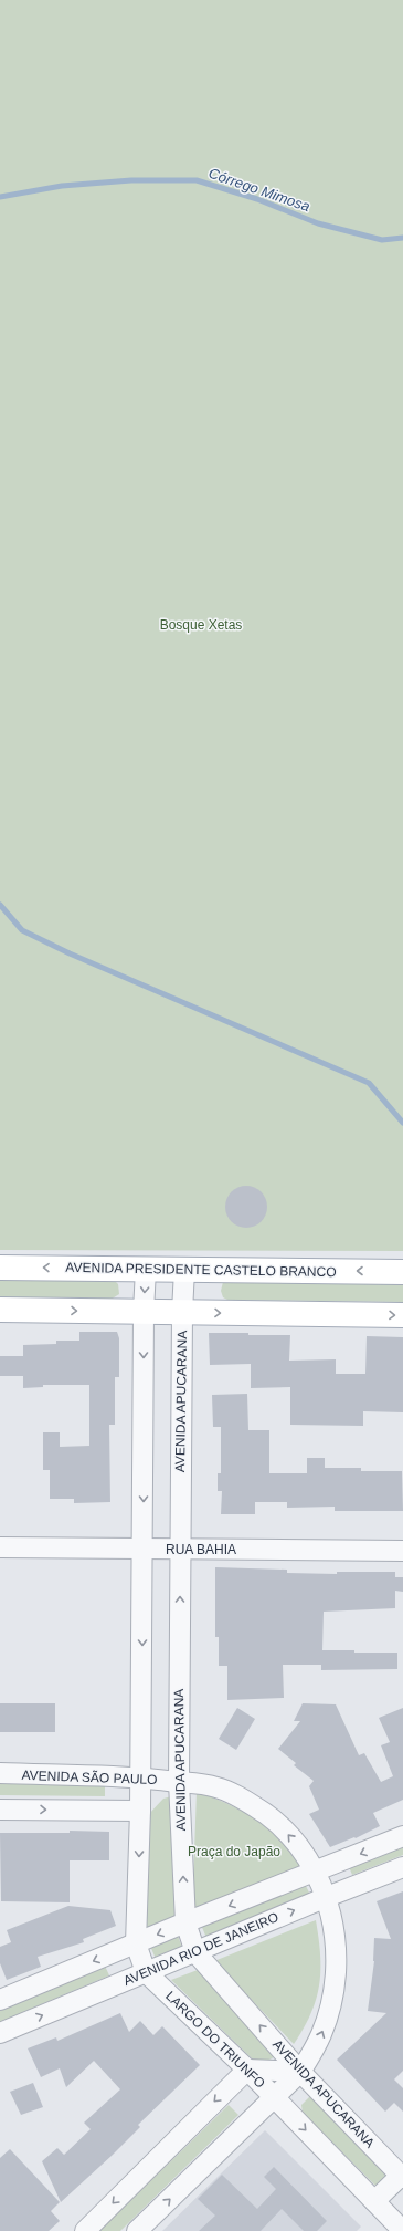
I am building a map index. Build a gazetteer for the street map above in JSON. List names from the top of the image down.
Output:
{
  "streets": {
    "main road": ["AVENIDA PRESIDENTE CASTELO BRANCO"],
    "street": [
      "AVENIDA APUCARANA",
      "RUA BAHIA",
      "AVENIDA SÃO PAULO",
      "AVENIDA RIO DE JANEIRO",
      "LARGO DO TRIUNFO"
    ]
  },
  "crossings": [
    ["AVENIDA PRESIDENTE CASTELO BRANCO", "AVENIDA APUCARANA"],
    ["AVENIDA APUCARANA", "RUA BAHIA"],
    ["AVENIDA APUCARANA", "AVENIDA SÃO PAULO"],
    ["AVENIDA APUCARANA", "AVENIDA RIO DE JANEIRO"],
    ["AVENIDA APUCARANA", "LARGO DO TRIUNFO"],
    ["AVENIDA SÃO PAULO", "LARGO DO TRIUNFO"],
    ["AVENIDA RIO DE JANEIRO", "LARGO DO TRIUNFO"]
  ],
  "water": ["Córrego Mimosa"],
  "parks": ["Bosque Xetas", "Praça do Japão"]
}
